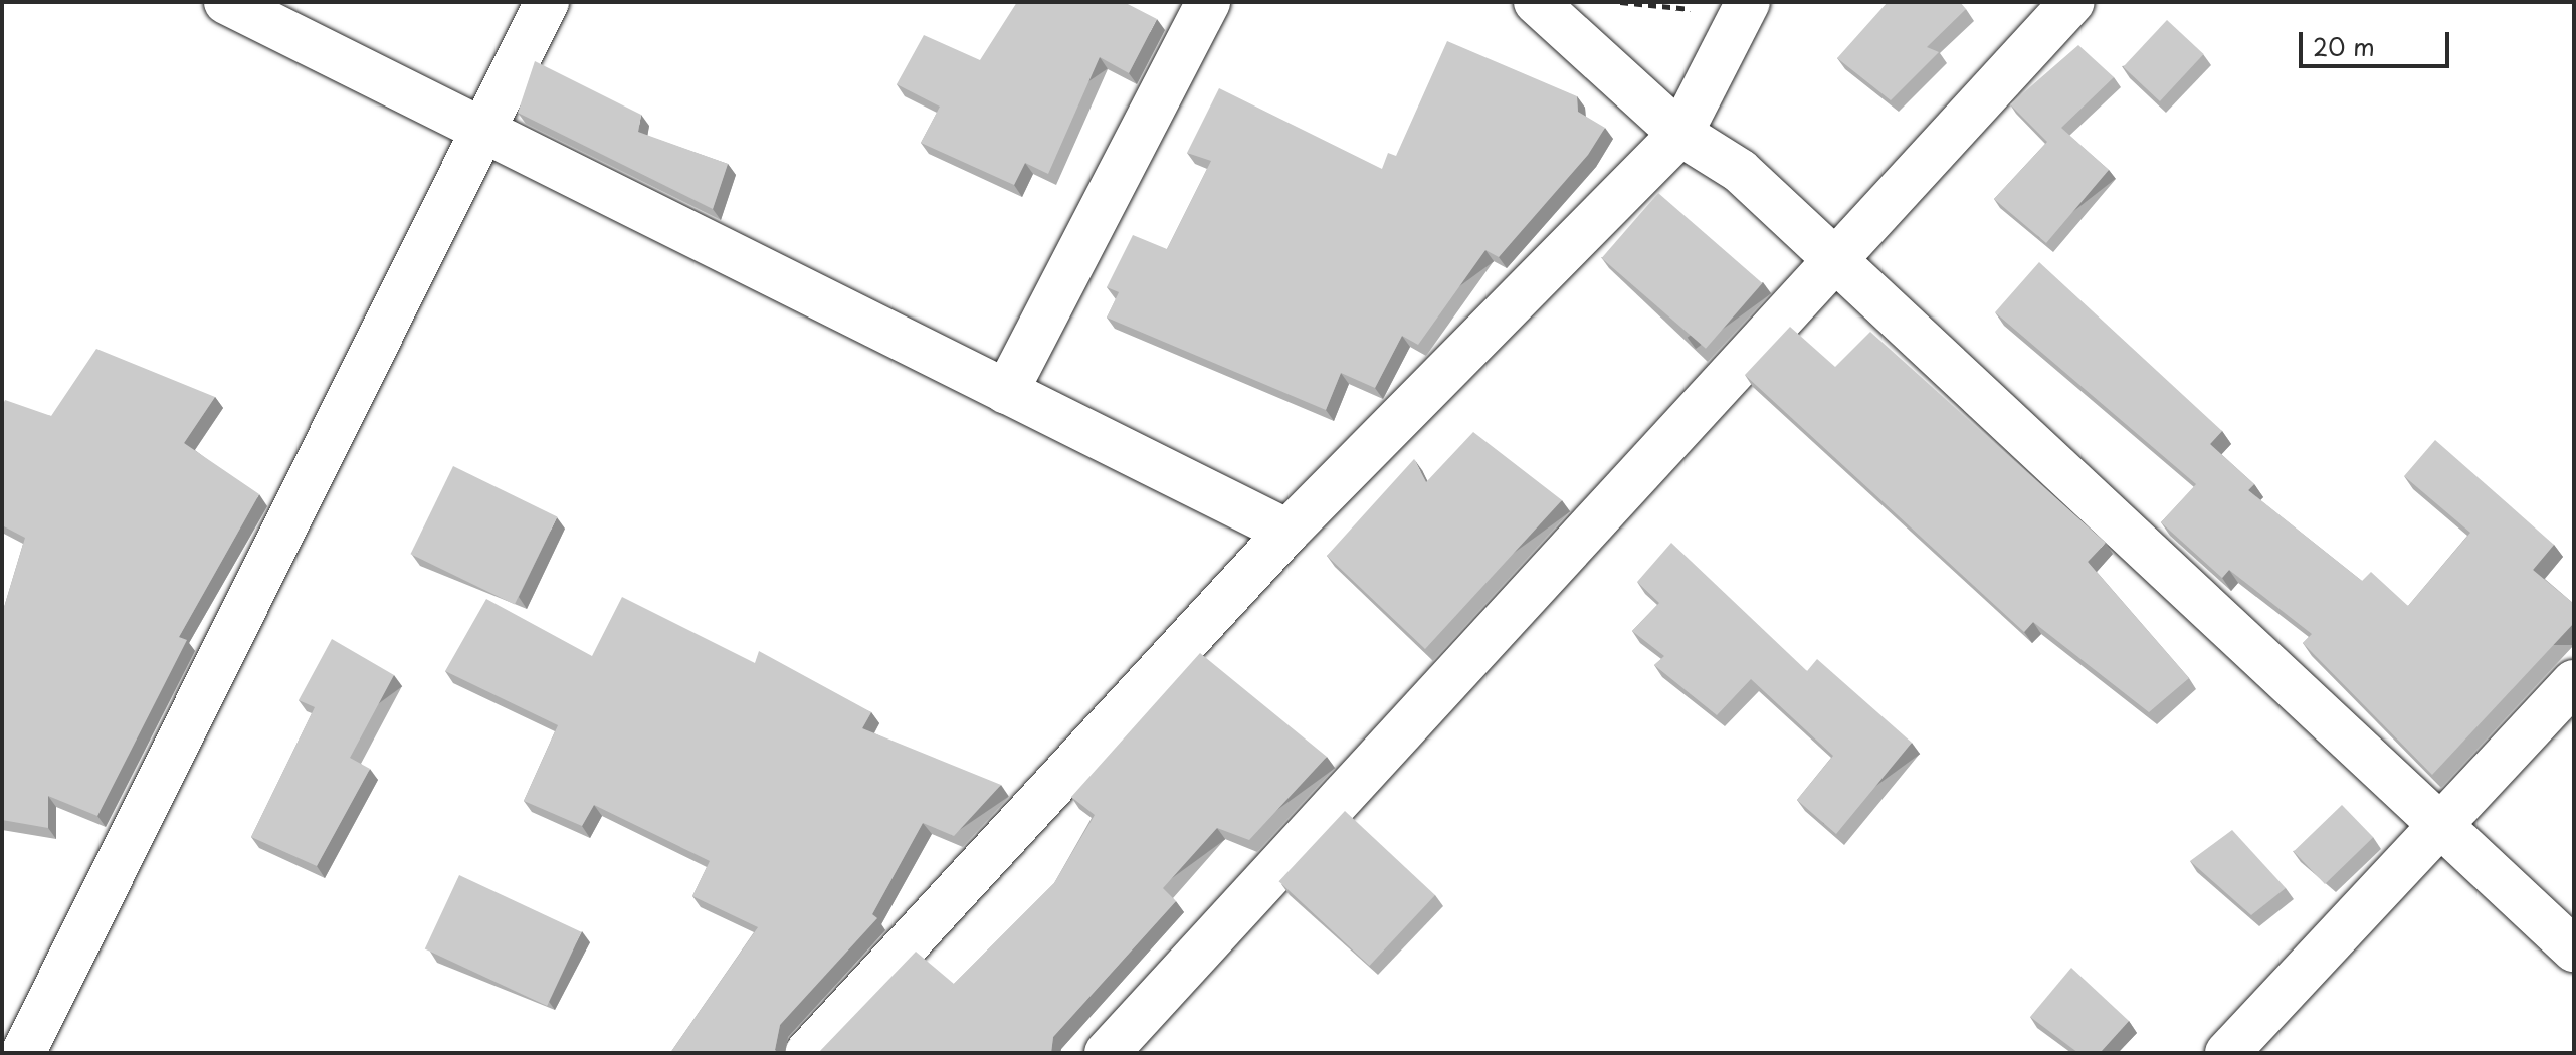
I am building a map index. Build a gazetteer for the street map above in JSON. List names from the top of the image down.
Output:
{
  "scale_bar": "20 m"
}
